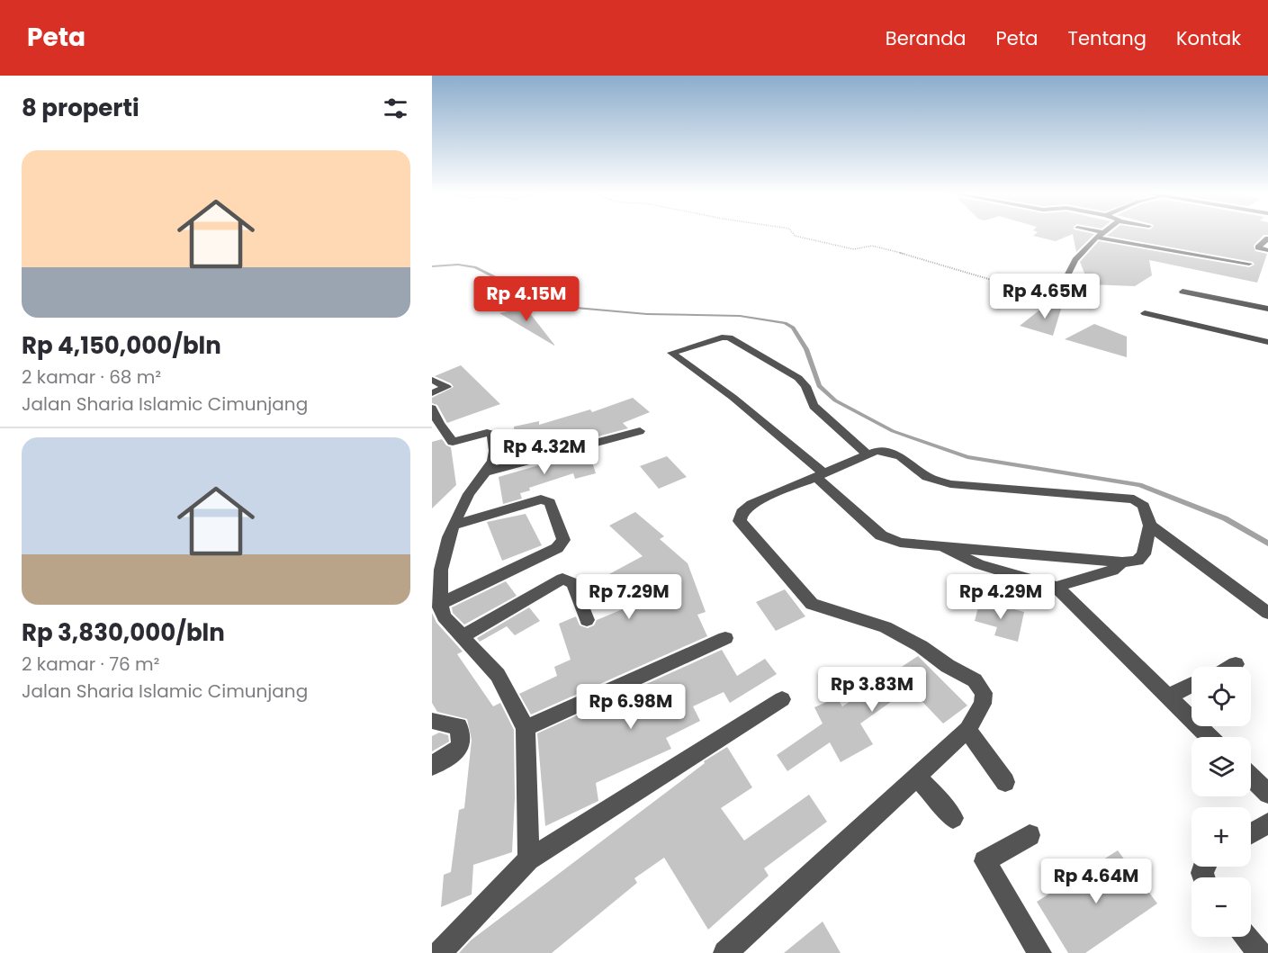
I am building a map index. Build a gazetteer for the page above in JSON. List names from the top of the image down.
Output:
{
  "page": {
    "header": "Peta",
    "nav": [
      "Beranda",
      "Peta",
      "Tentang",
      "Kontak"
    ],
    "heading": "8 properti",
    "list": [
      {
        "name": "Rp 4,150,000/bln",
        "note": "2 kamar · 68 m² · Jalan Sharia Islamic Cimunjang"
      },
      {
        "name": "Rp 3,830,000/bln",
        "note": "2 kamar · 76 m² · Jalan Sharia Islamic Cimunjang"
      }
    ],
    "price": [
      "Rp 4.65M",
      "Rp 4.15M",
      "Rp 4.32M",
      "Rp 7.29M",
      "Rp 4.29M",
      "Rp 3.83M",
      "Rp 6.98M",
      "Rp 4.64M"
    ],
    "map_buttons": ["+", "−"]
  }
}
